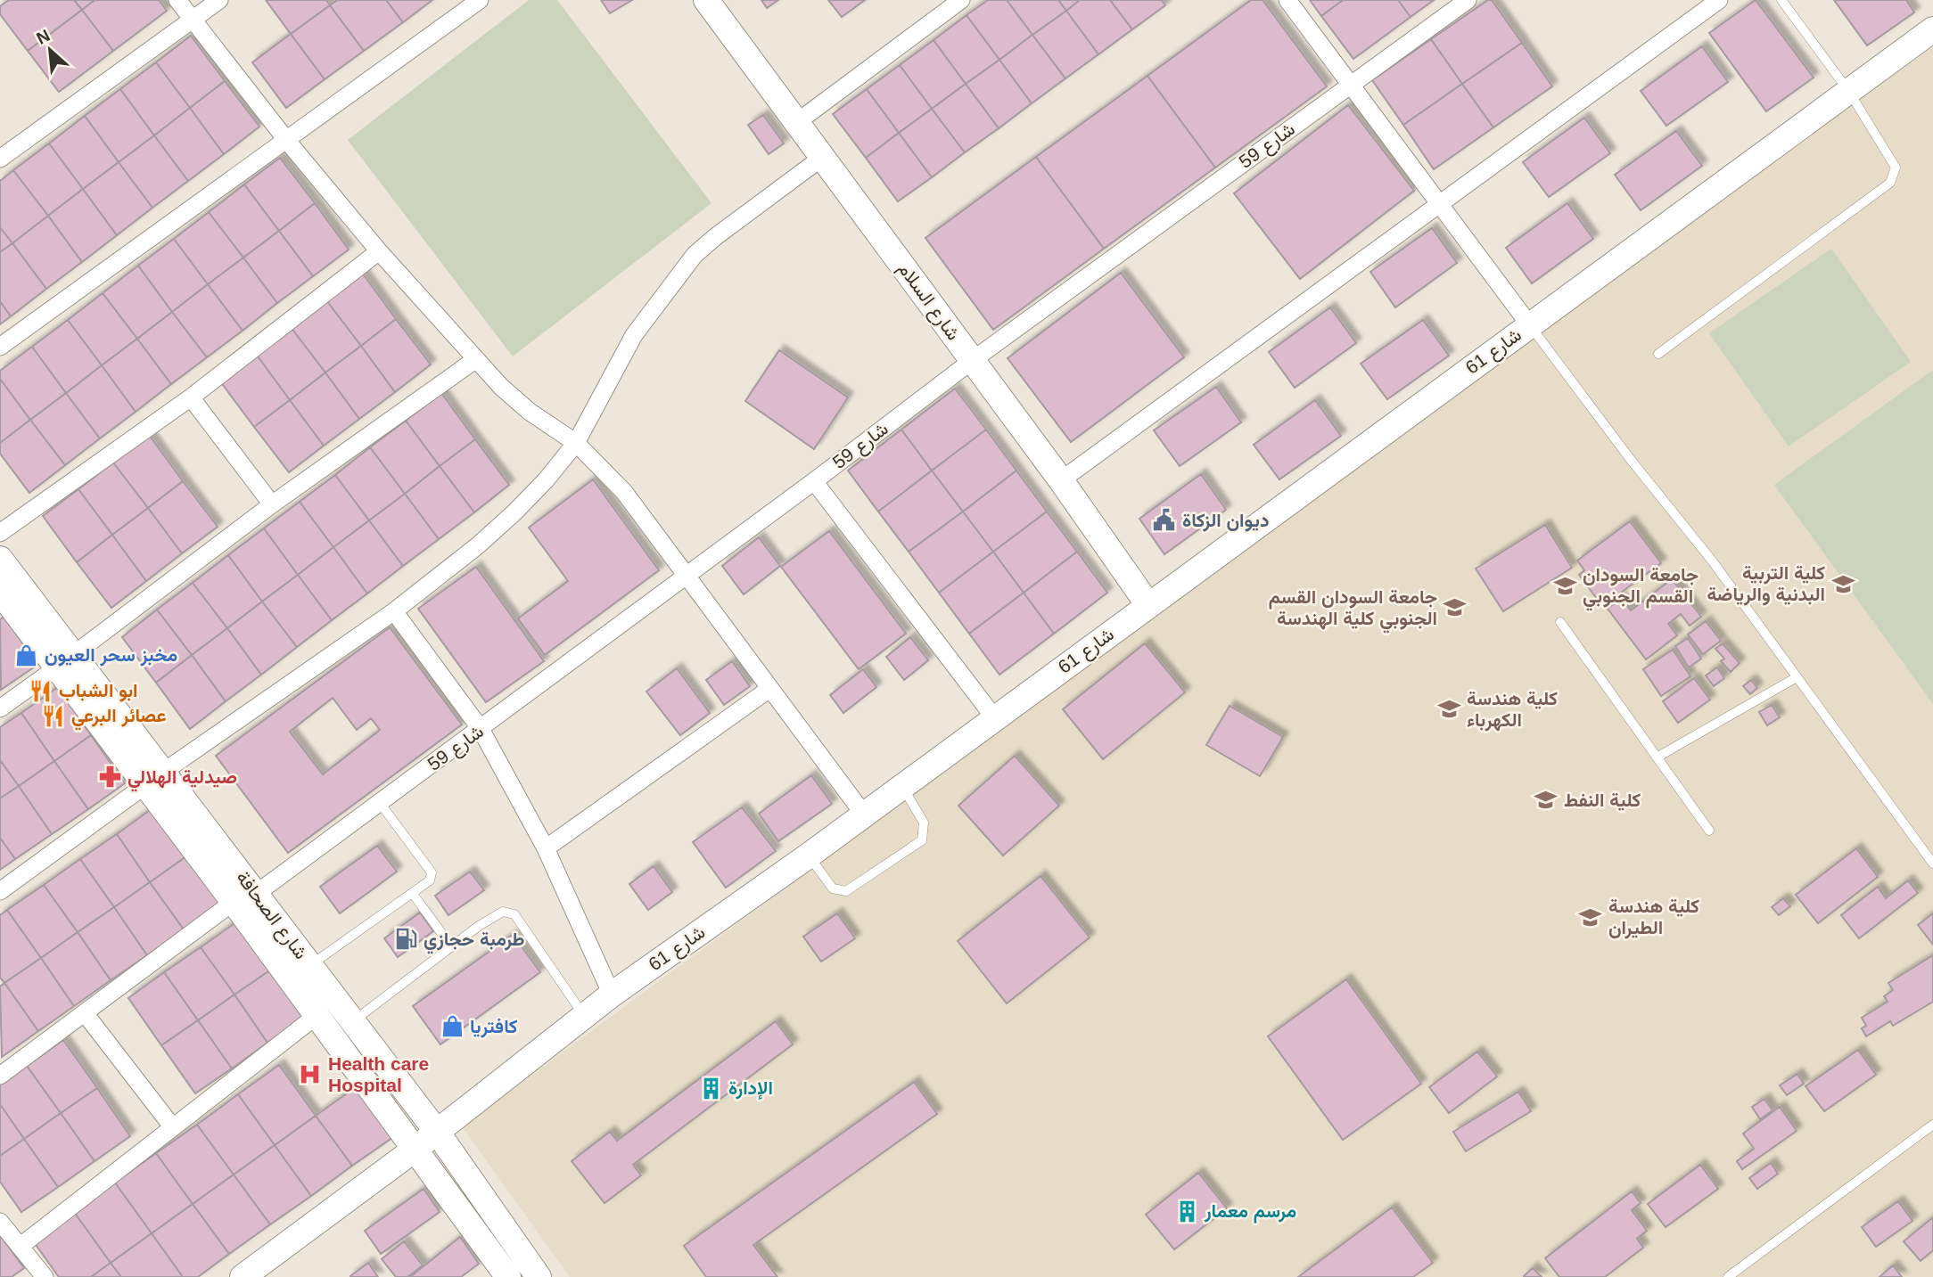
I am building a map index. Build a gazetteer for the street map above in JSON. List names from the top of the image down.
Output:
{
  "streets": {
    "street": [
      "شارع 59",
      "شارع السلام",
      "شارع 61",
      "شارع الصحافة"
    ]
  },
  "crossings": [
    ["شارع 59", "شارع السلام"],
    ["شارع 59", "شارع الصحافة"],
    ["شارع السلام", "شارع 61"],
    ["شارع 61", "شارع الصحافة"]
  ],
  "places": {
    "public building": ["ديوان الزكاة"],
    "school or university": [
      "كلية التربية البدنية والرياضة",
      "جامعة السودان القسم الجنوبي",
      "جامعة السودان القسم الجنوبي كلية الهندسة",
      "كلية هندسة الكهرباء",
      "كلية النفط",
      "كلية هندسة الطيران"
    ],
    "shop": ["مخبز سحر العيون", "كافتريا"],
    "restaurant": ["ابو الشباب", "عصائر البرعي"],
    "pharmacy": ["صيدلية الهلالي"],
    "fuel station": ["طرمبة حجازي"],
    "hospital": ["Health care Hospital"],
    "building": ["الإدارة", "مرسم معمار"]
  },
  "north": "top left"
}
